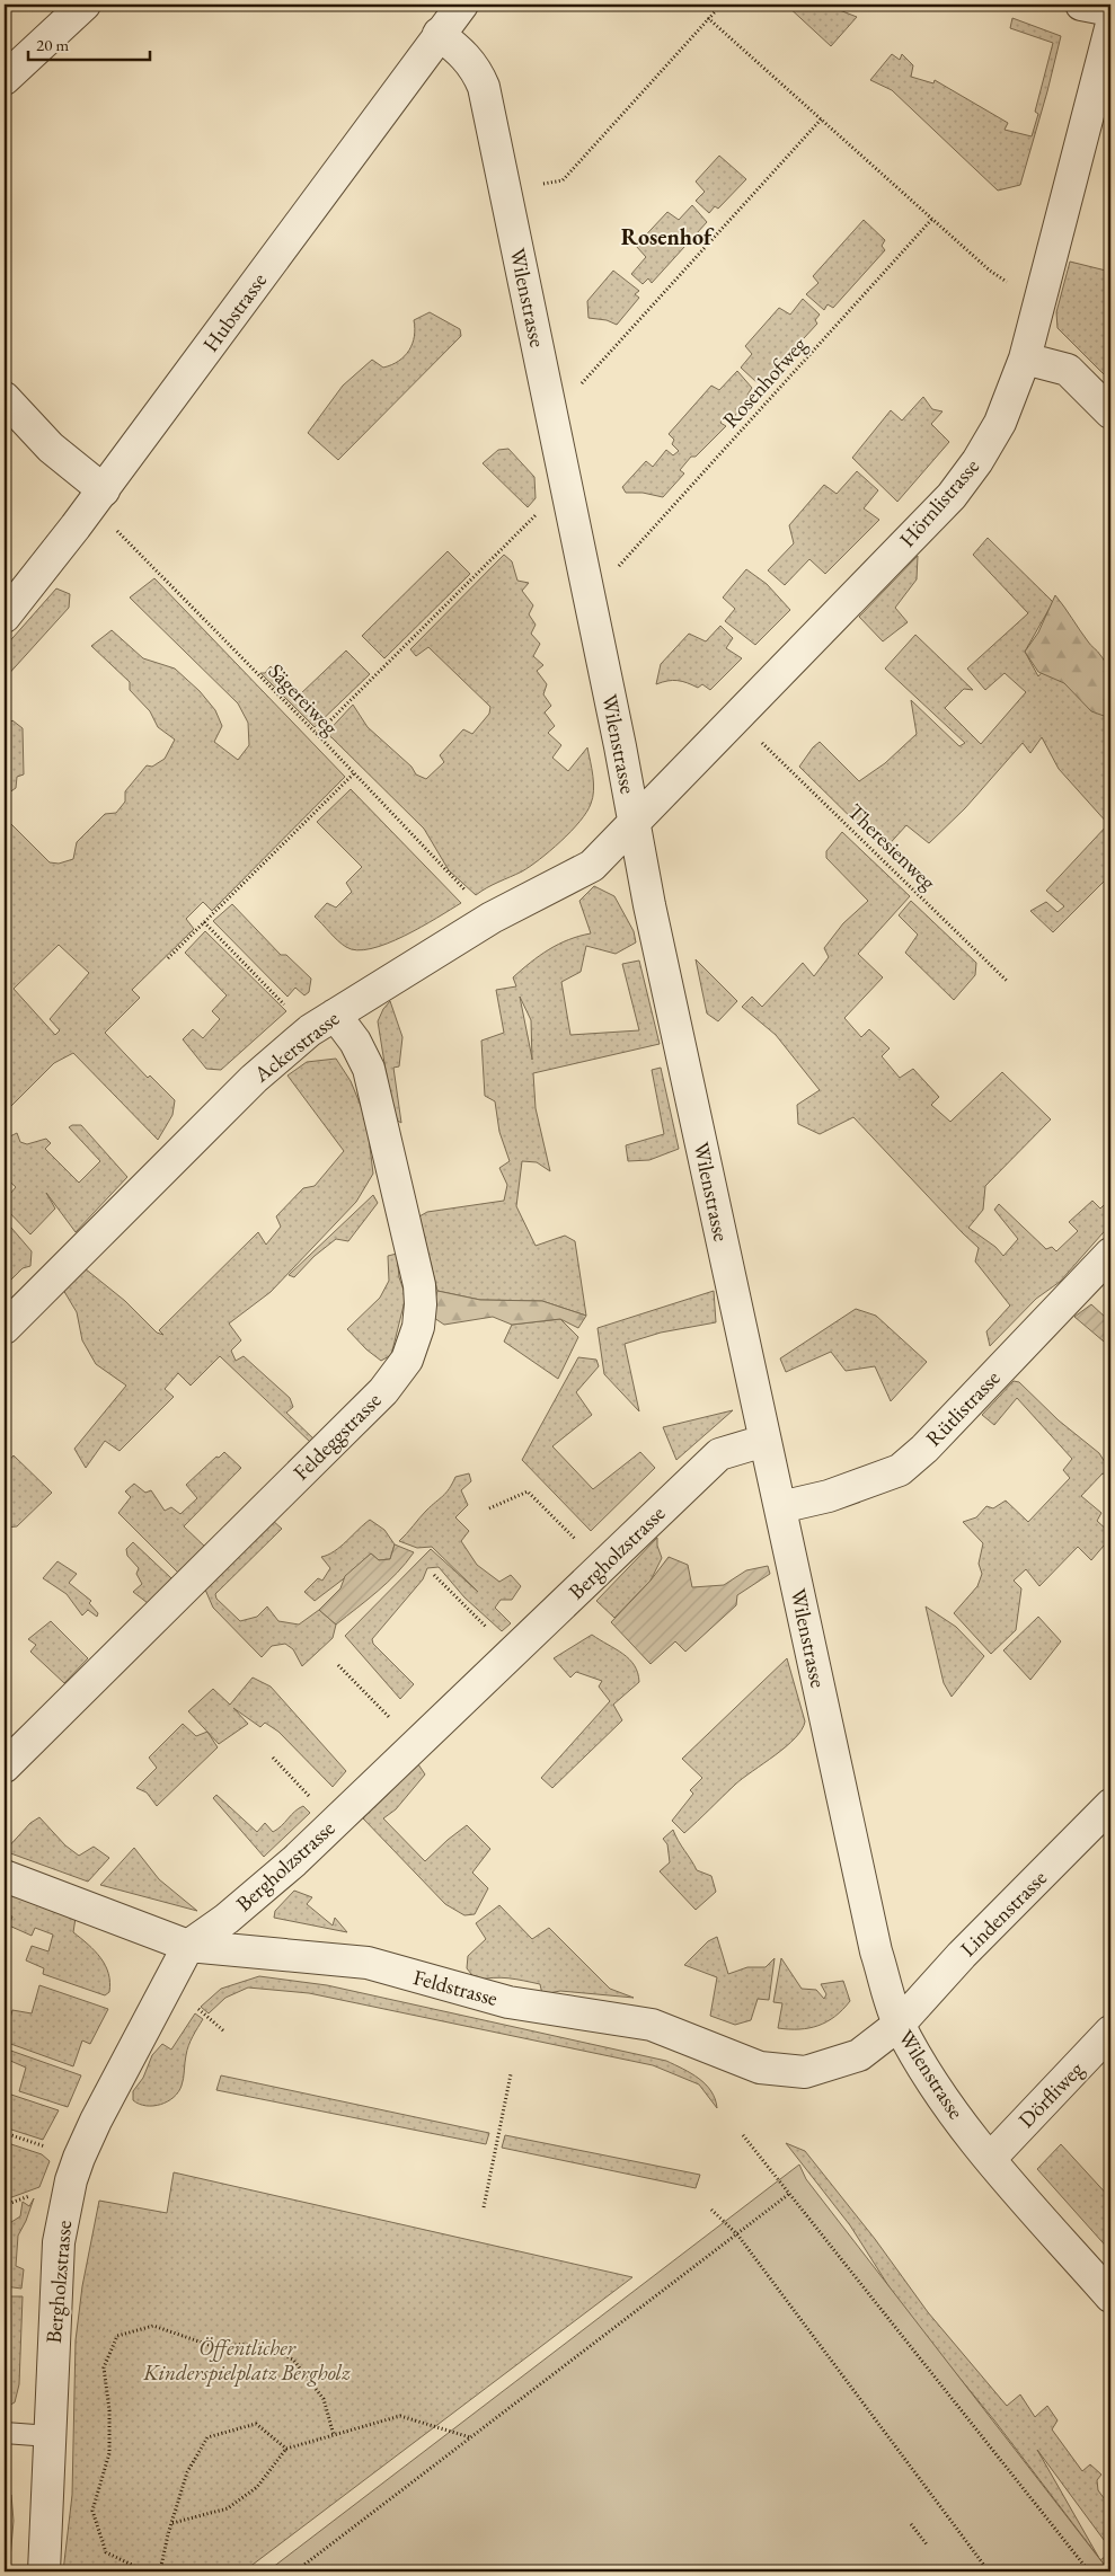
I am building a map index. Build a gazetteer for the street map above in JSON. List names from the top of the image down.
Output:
{
  "streets": {
    "street": [
      "Wilenstrasse",
      "Hubstrasse",
      "Hörnlistrasse",
      "Ackerstrasse",
      "Rütlistrasse",
      "Feldeggstrasse",
      "Bergholzstrasse",
      "Lindenstrasse",
      "Feldstrasse",
      "Dörfliweg"
    ],
    "path": ["Rosenhofweg", "Sägereiweg", "Theresienweg"]
  },
  "crossings": [
    ["Wilenstrasse", "Hubstrasse"],
    ["Wilenstrasse", "Hörnlistrasse"],
    ["Wilenstrasse", "Ackerstrasse"],
    ["Wilenstrasse", "Rütlistrasse"],
    ["Wilenstrasse", "Bergholzstrasse"],
    ["Wilenstrasse", "Lindenstrasse"],
    ["Wilenstrasse", "Feldstrasse"],
    ["Wilenstrasse", "Dörfliweg"],
    ["Hörnlistrasse", "Ackerstrasse"],
    ["Ackerstrasse", "Feldeggstrasse"],
    ["Bergholzstrasse", "Feldstrasse"],
    ["Lindenstrasse", "Feldstrasse"]
  ],
  "districts": ["Rosenhof"],
  "parks": ["Öffentlicher Kinderspielplatz Bergholz"],
  "scale_bar": "20 m"
}
